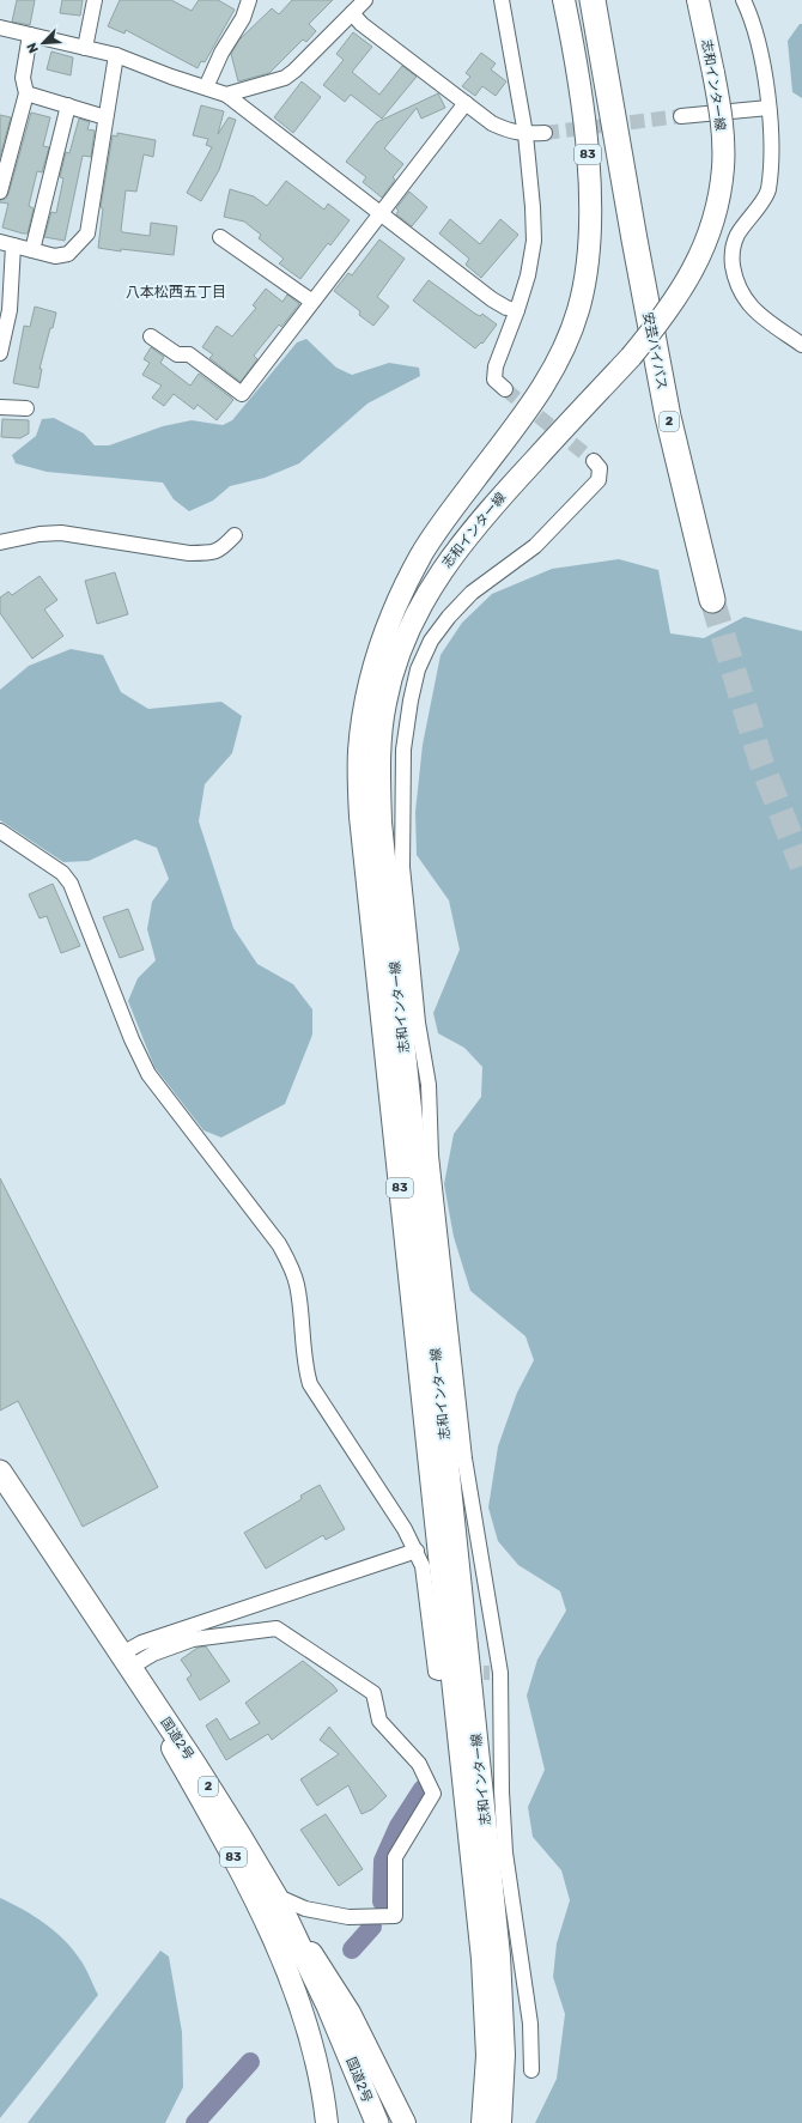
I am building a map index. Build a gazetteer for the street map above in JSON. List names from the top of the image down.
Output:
{
  "streets": {
    "highway": ["安芸バイパス", "2", "国道2号"],
    "main road": ["志和インター線", "83"]
  },
  "crossings": [
    ["83", "国道2号"]
  ],
  "districts": ["八本松西五丁目"],
  "north": "bottom left"
}
